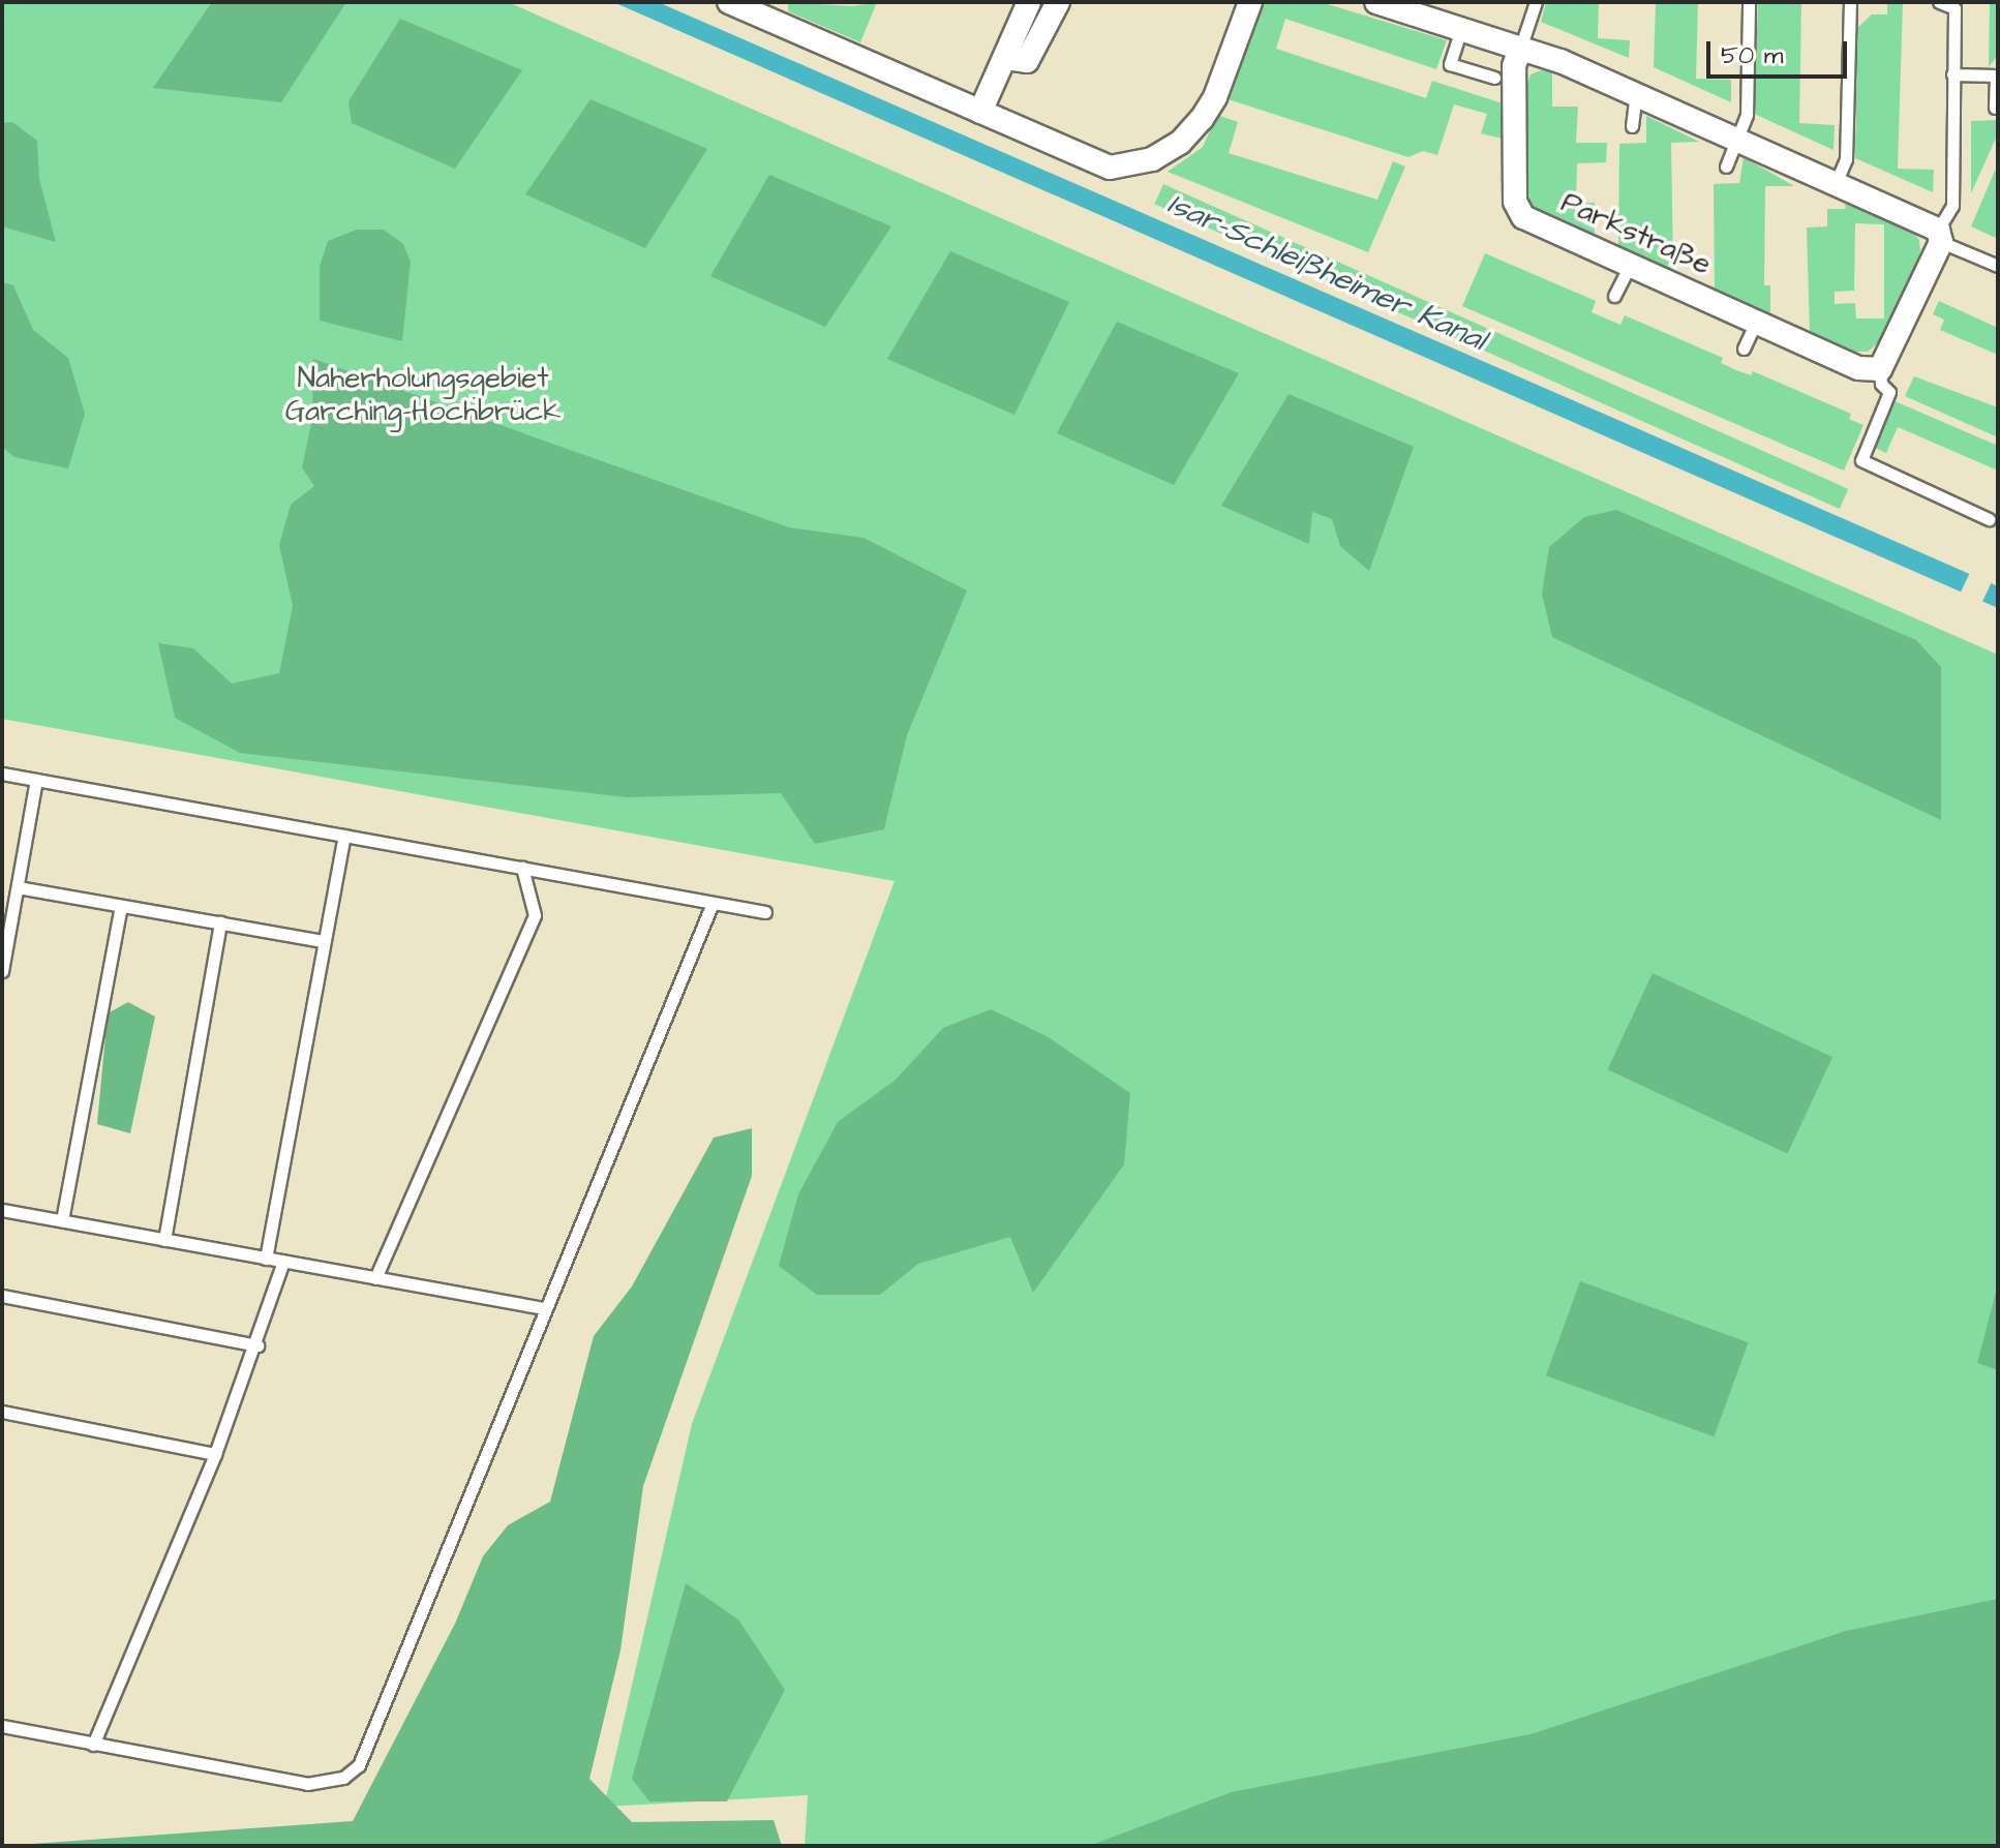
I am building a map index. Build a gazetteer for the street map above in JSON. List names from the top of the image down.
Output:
{
  "streets": {
    "street": ["Parkstraße"]
  },
  "water": ["Isar-Schleißheimer Kanal"],
  "parks": ["Naherholungsgebiet Garching-Hochbrück"],
  "scale_bar": "50 m"
}
